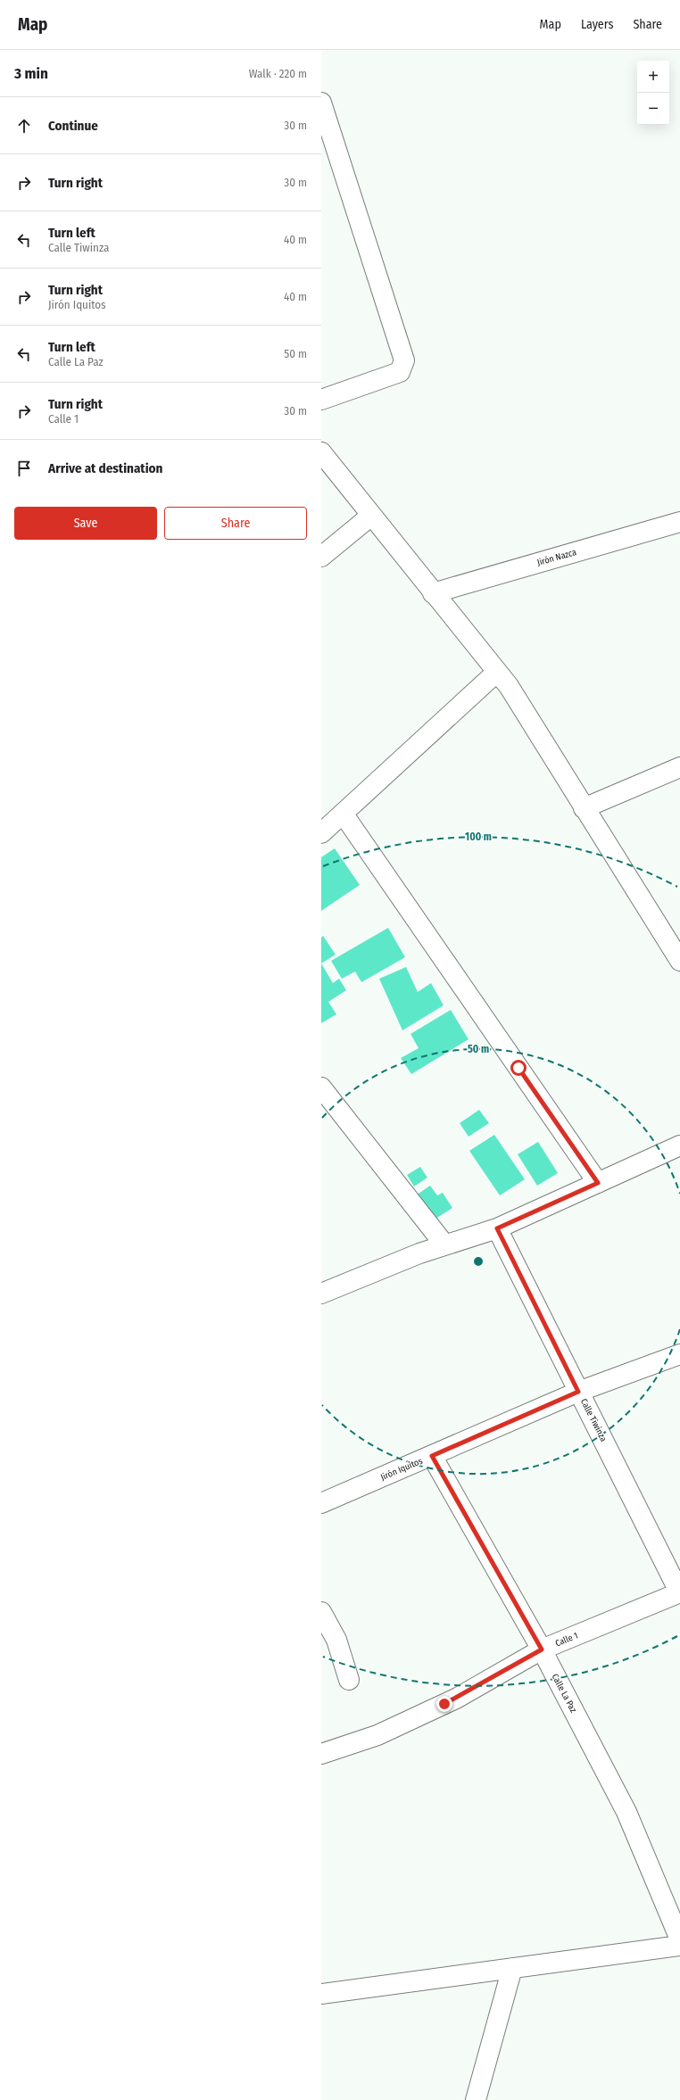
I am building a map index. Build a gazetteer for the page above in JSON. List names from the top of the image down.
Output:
{
  "streets": {
    "street": [
      "Jirón Nazca",
      "Calle Tiwinza",
      "Jirón Iquitos",
      "Calle 1",
      "Calle La Paz"
    ]
  },
  "crossings": [
    ["Calle Tiwinza", "Jirón Iquitos"],
    ["Calle Tiwinza", "Calle 1"],
    ["Jirón Iquitos", "Calle La Paz"],
    ["Calle 1", "Calle La Paz"]
  ],
  "page": {
    "header": "Map",
    "nav": ["Map", "Layers", "Share"],
    "heading": ["3 min", "Walk · 220 m"],
    "map_buttons": ["+", "−"],
    "list": [
      ["Continue", "30 m"],
      ["Turn right", "30 m"],
      ["Turn left", "Calle Tiwinza", "40 m"],
      ["Turn right", "Jirón Iquitos", "40 m"],
      ["Turn left", "Calle La Paz", "50 m"],
      ["Turn right", "Calle 1", "30 m"],
      "Arrive at destination"
    ],
    "buttons": ["Save", "Share"]
  },
  "rings": ["100 m", "50 m"]
}
